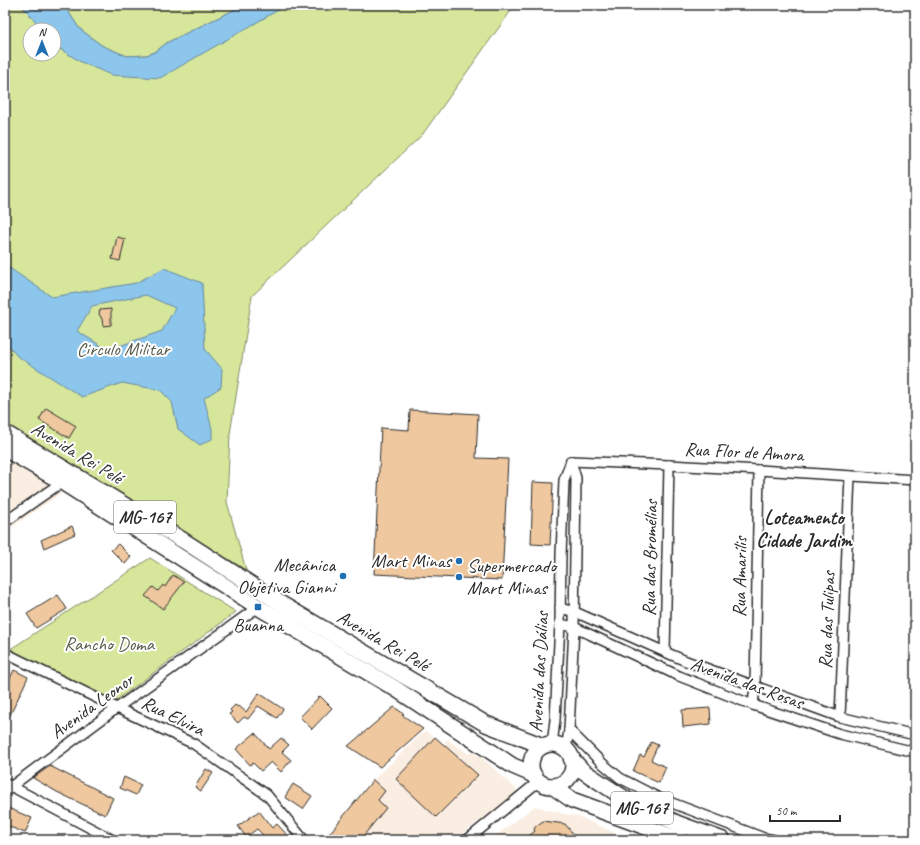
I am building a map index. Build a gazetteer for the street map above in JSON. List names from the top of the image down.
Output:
{
  "streets": {
    "main road": ["Avenida Rei Pelé", "MG-167"],
    "street": [
      "Rua Flor de Amora",
      "Rua das Bromélias",
      "Rua Amarílis",
      "Rua das Tulipas",
      "Avenida das Dálias",
      "Avenida das Rosas",
      "Avenida Leonor",
      "Rua Elvira"
    ]
  },
  "crossings": [
    ["Rua Flor de Amora", "Rua das Bromélias"],
    ["Rua Flor de Amora", "Rua Amarílis"],
    ["Rua Flor de Amora", "Rua das Tulipas"],
    ["Rua Flor de Amora", "Avenida das Dálias"],
    ["Avenida Rei Pelé", "MG-167"],
    ["Avenida Rei Pelé", "Avenida das Dálias"],
    ["Avenida Rei Pelé", "Avenida Leonor"],
    ["MG-167", "Avenida das Dálias"],
    ["Rua das Bromélias", "Avenida das Rosas"],
    ["Rua Amarílis", "Avenida das Rosas"],
    ["Rua das Tulipas", "Avenida das Rosas"],
    ["Avenida das Dálias", "Avenida das Rosas"],
    ["Avenida Leonor", "Rua Elvira"]
  ],
  "districts": ["Loteamento Cidade Jardim"],
  "parks": ["Circulo Militar", "Rancho Doma"],
  "places": {
    "other": ["Mart Minas", "Mecânica Objetiva Gianni", "Supermercado Mart Minas"],
    "transit": ["Buanna"]
  },
  "scale_bar": "50 m",
  "north": "top"
}
